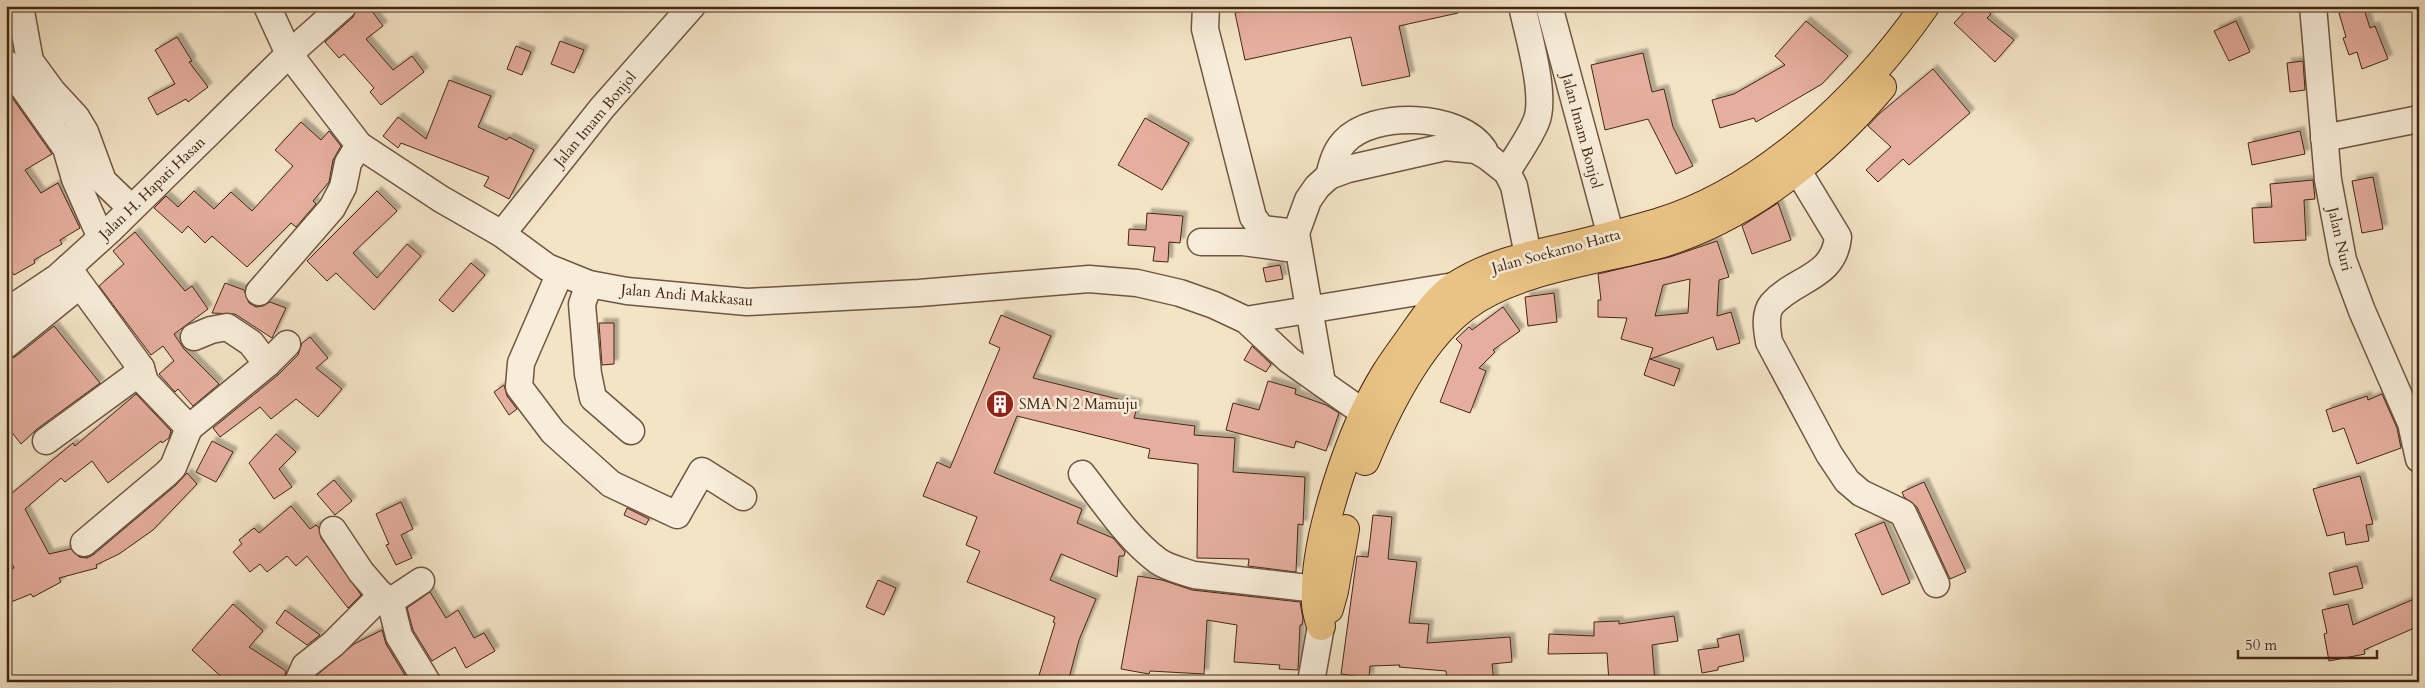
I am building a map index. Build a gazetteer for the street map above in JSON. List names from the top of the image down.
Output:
{
  "streets": {
    "main road": ["Jalan Soekarno Hatta"],
    "street": [
      "Jalan Imam Bonjol",
      "Jalan H. Hapati Hasan",
      "Jalan Nuri",
      "Jalan Andi Makkasau"
    ]
  },
  "crossings": [
    ["Jalan Imam Bonjol", "Jalan Soekarno Hatta"],
    ["Jalan Imam Bonjol", "Jalan Andi Makkasau"],
    ["Jalan H. Hapati Hasan", "Jalan Andi Makkasau"],
    ["Jalan Soekarno Hatta", "Jalan Andi Makkasau"]
  ],
  "places": {
    "building": ["SMA N 2 Mamuju"]
  },
  "scale_bar": "50 m"
}
